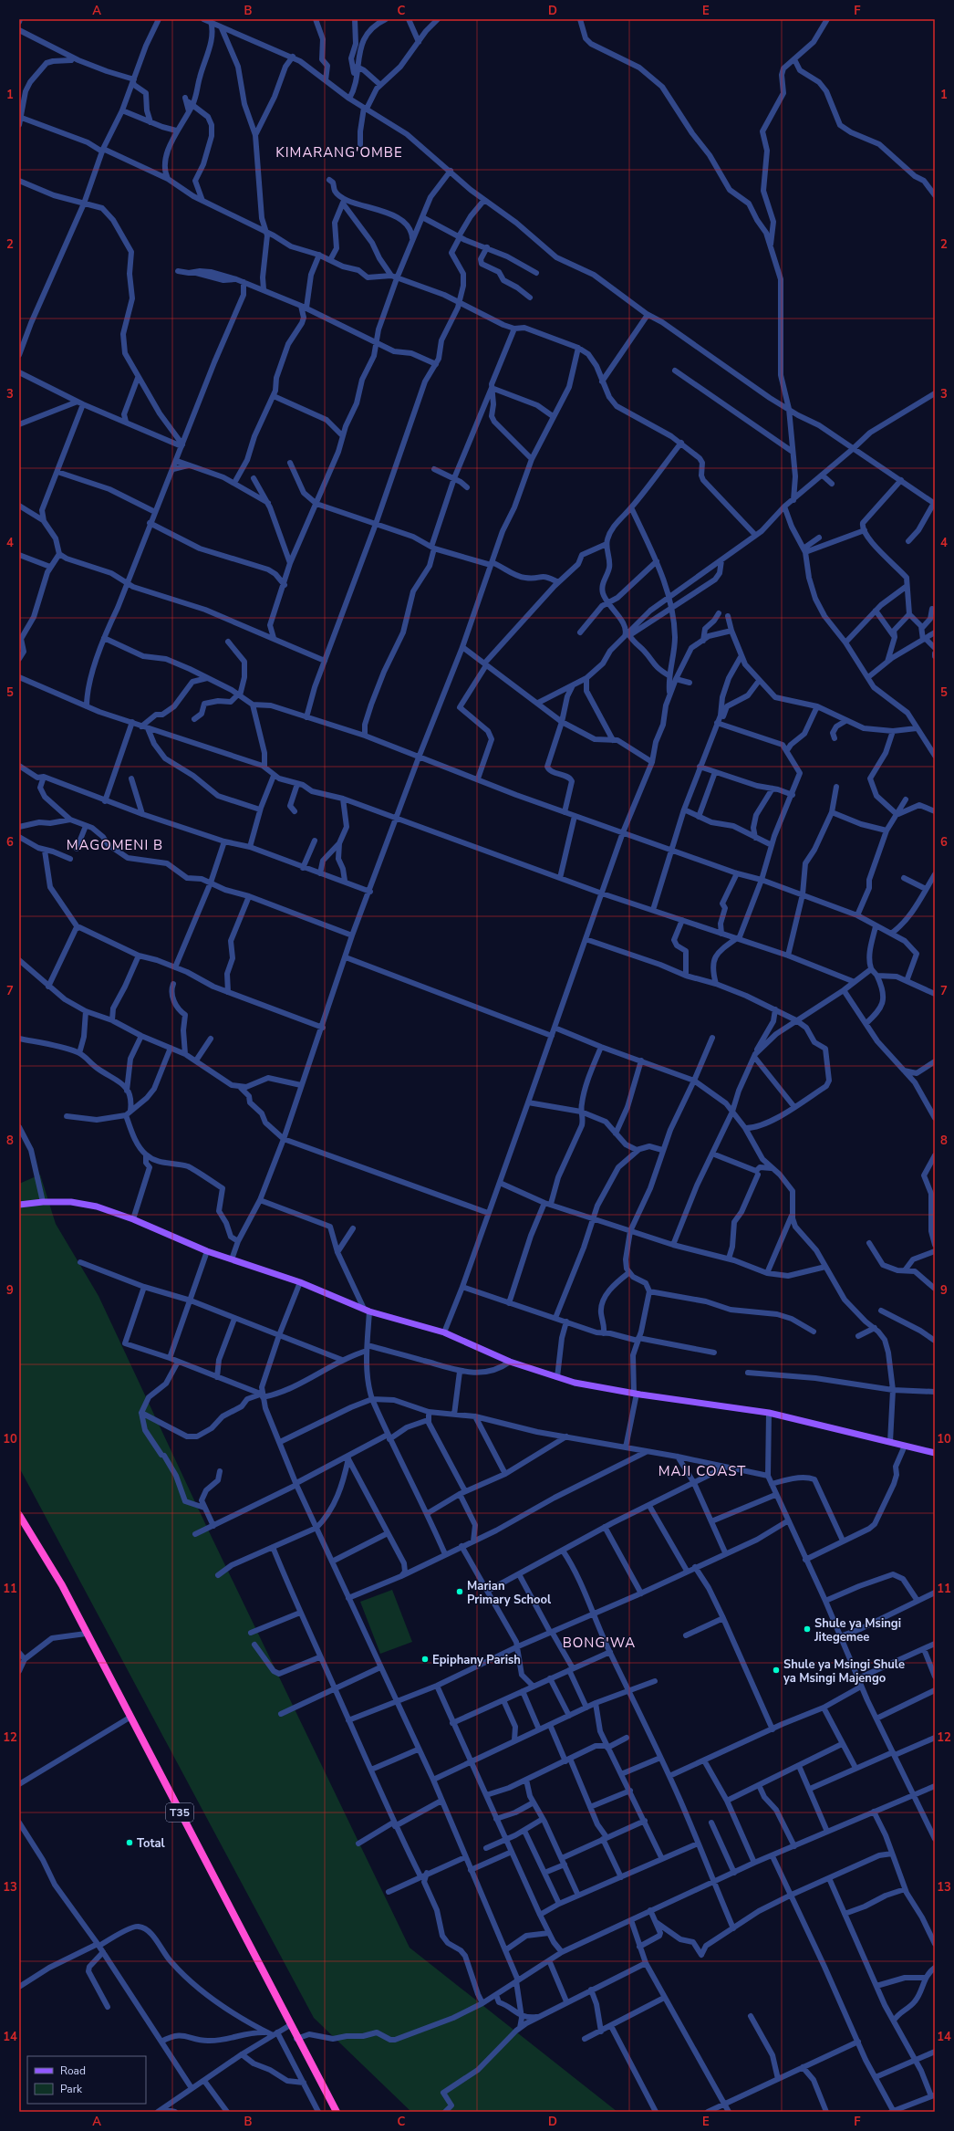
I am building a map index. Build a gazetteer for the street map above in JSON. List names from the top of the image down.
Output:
{
  "streets": {
    "highway": ["T35"]
  },
  "districts": [
    "KIMARANG'OMBE",
    "MAGOMENI B",
    "MAJI COAST",
    "BONG'WA"
  ],
  "places": [
    "Marian Primary School",
    "Shule ya Msingi Jitegemee",
    "Epiphany Parish",
    "Shule ya Msingi Shule ya Msingi Majengo",
    "Total"
  ],
  "legend": ["Road", "Park"],
  "grid": {
    "columns": [
      "A",
      "B",
      "C",
      "D",
      "E",
      "F"
    ],
    "rows": [
      "1",
      "2",
      "3",
      "4",
      "5",
      "6",
      "7",
      "8",
      "9",
      "10",
      "11",
      "12",
      "13",
      "14"
    ]
  }
}
